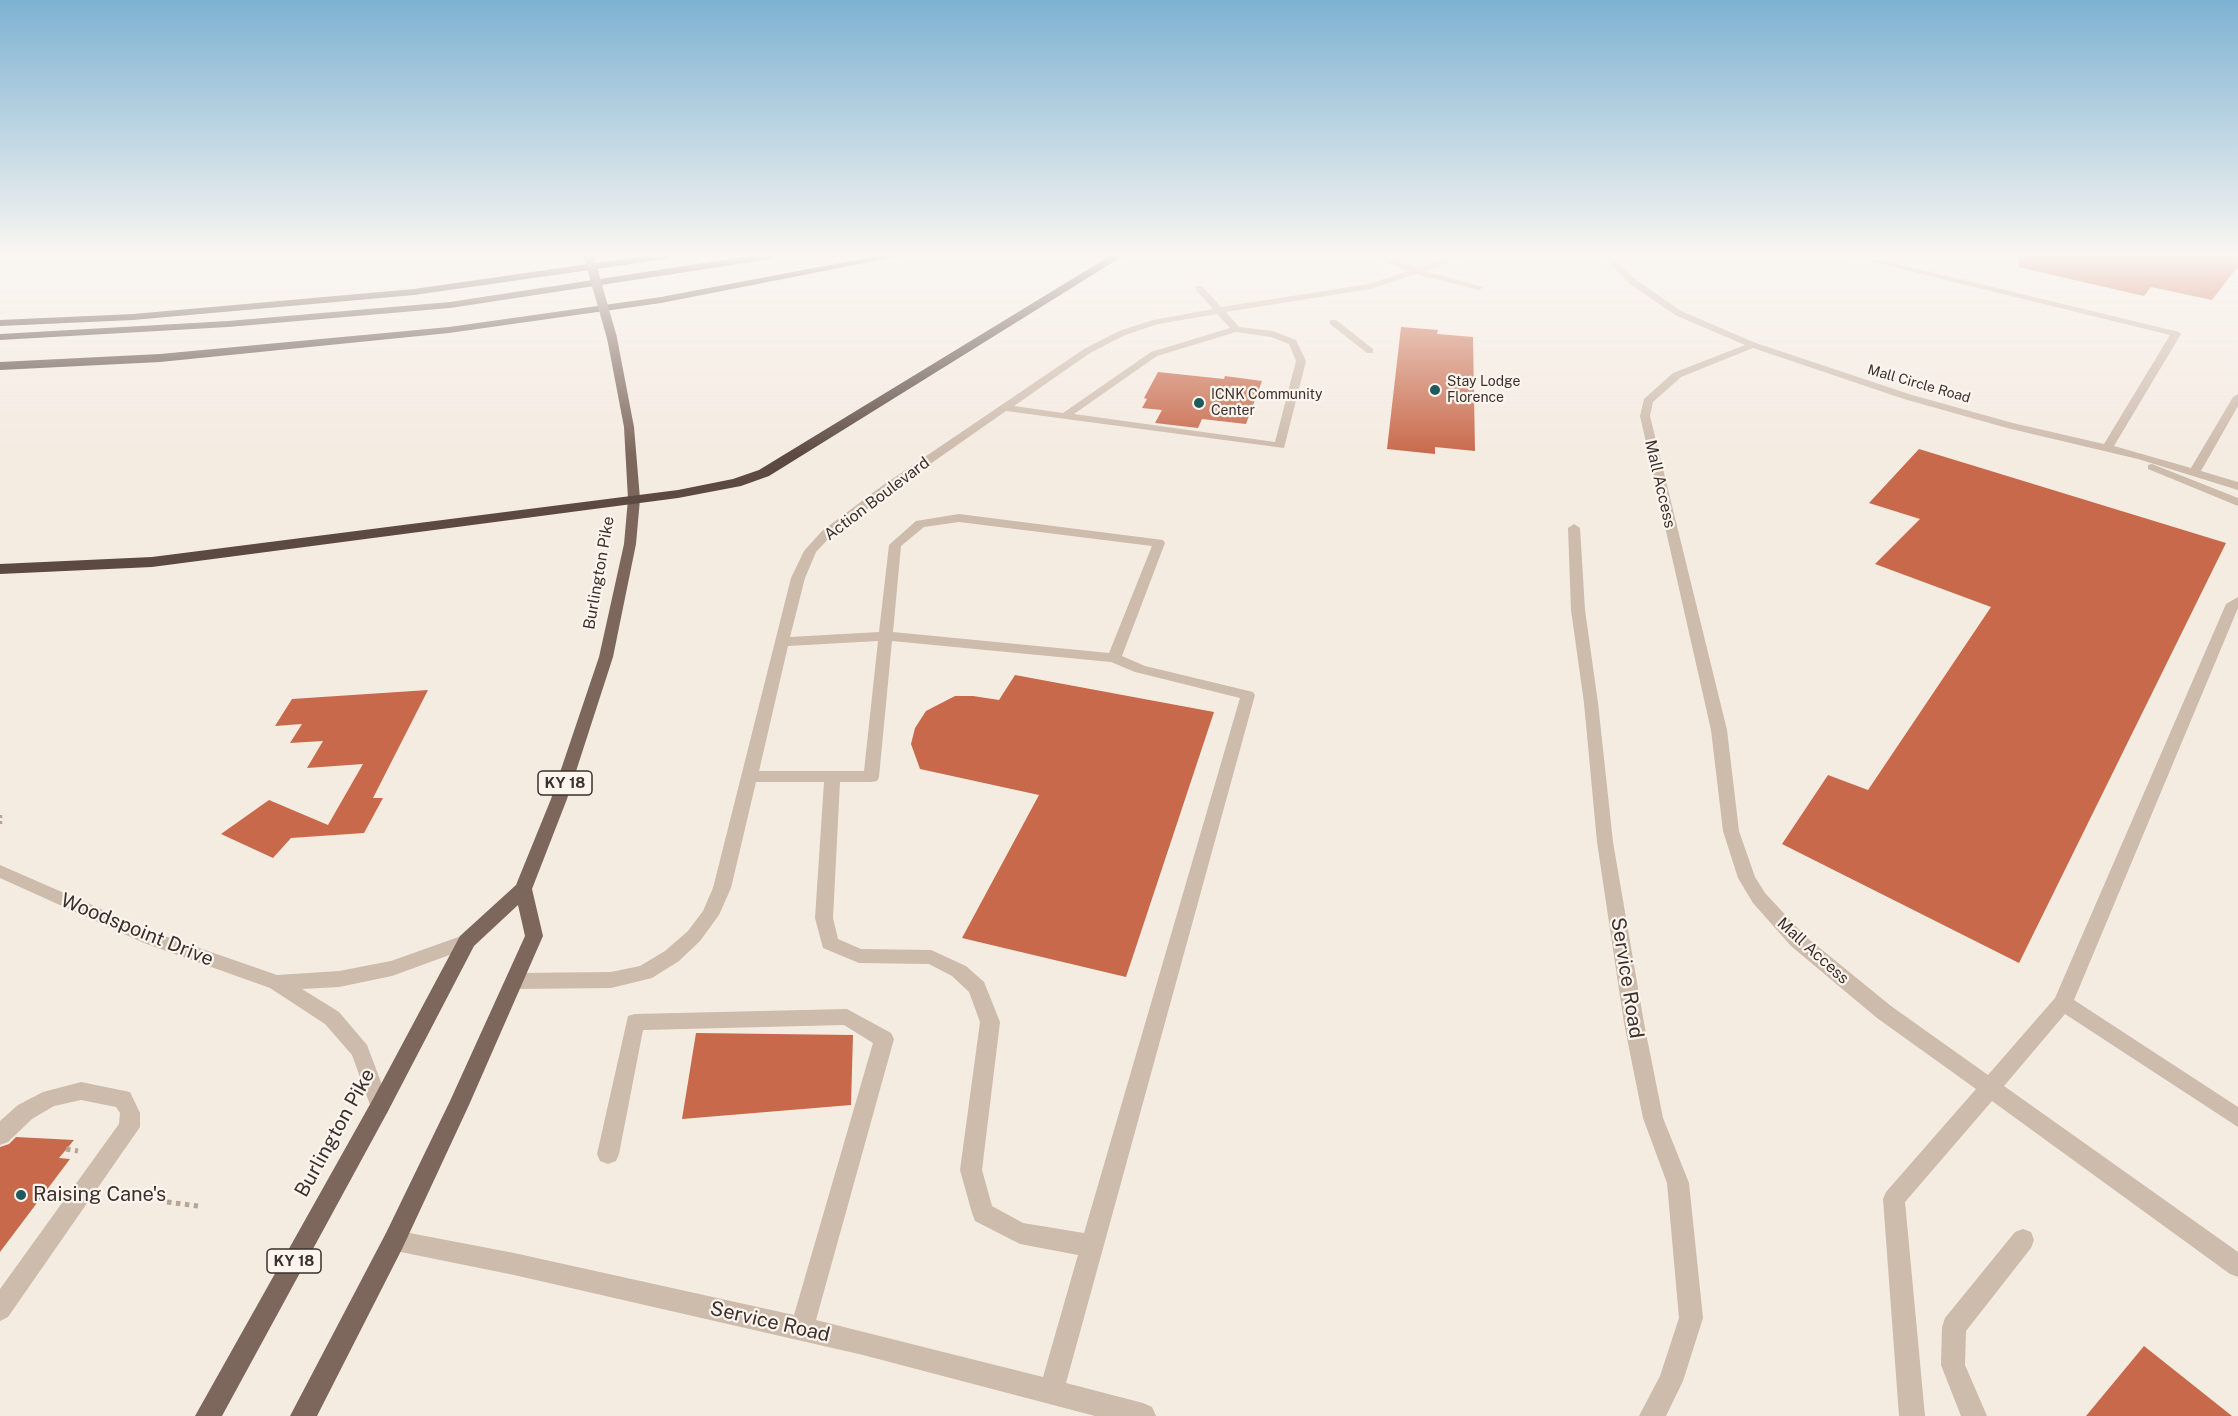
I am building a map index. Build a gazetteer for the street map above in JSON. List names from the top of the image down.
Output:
{
  "streets": {
    "main road": ["Burlington Pike", "KY 18"],
    "street": [
      "Mall Circle Road",
      "Mall Access",
      "Action Boulevard",
      "Woodspoint Drive",
      "Service Road"
    ]
  },
  "crossings": [
    ["Mall Circle Road", "Mall Access"],
    ["Burlington Pike", "Woodspoint Drive"]
  ],
  "places": ["Stay Lodge Florence", "ICNK Community Center", "Raising Cane's"]
}
